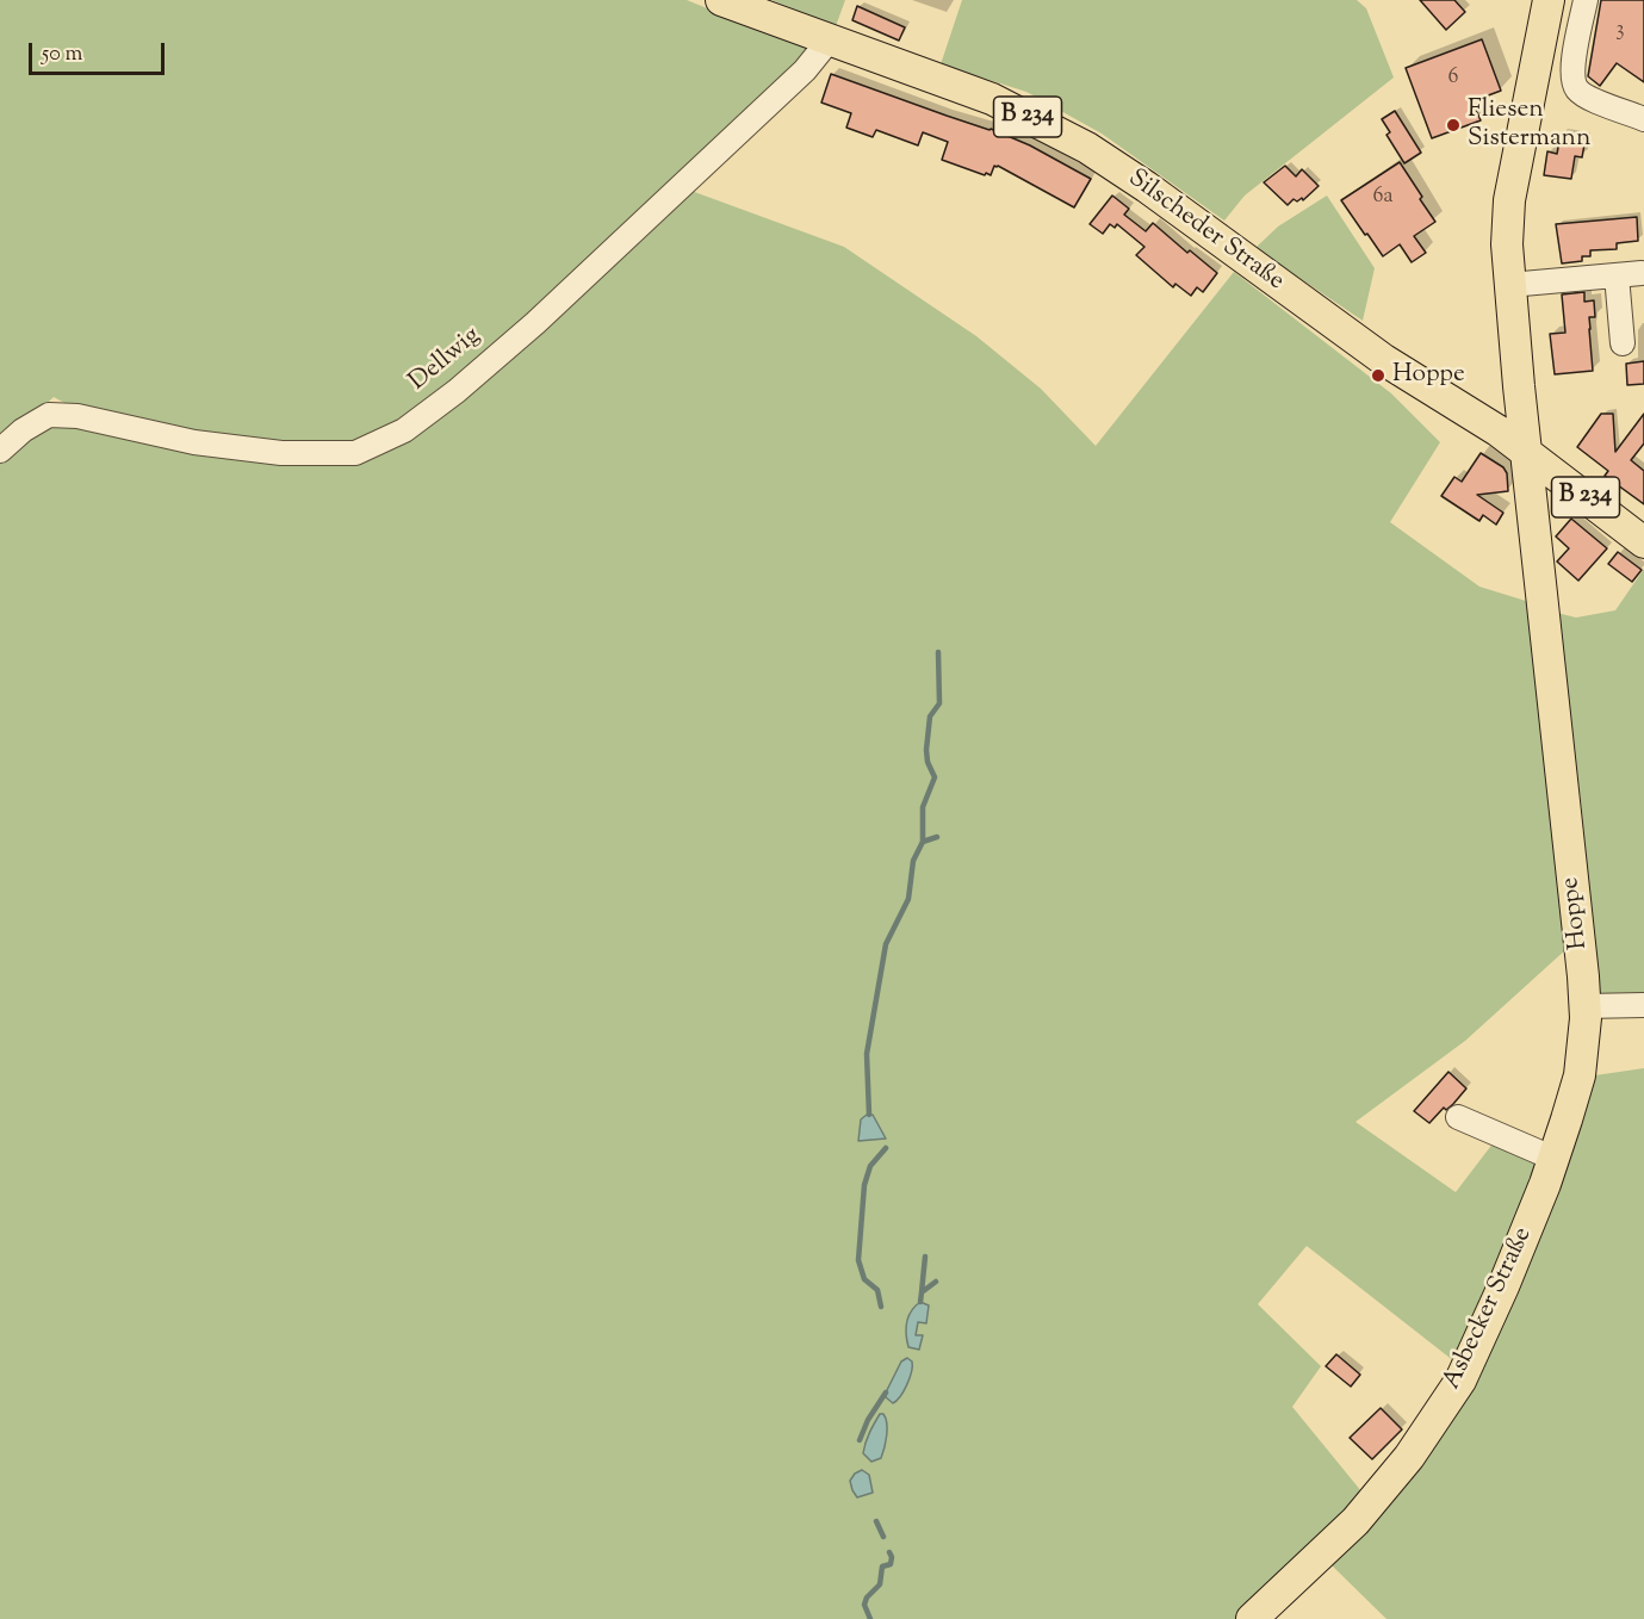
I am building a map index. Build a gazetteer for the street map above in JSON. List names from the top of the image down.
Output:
{
  "streets": {
    "main road": [
      "B 234",
      "Silscheder Straße",
      "Hoppe",
      "Asbecker Straße"
    ],
    "street": ["Dellwig"]
  },
  "crossings": [
    ["Silscheder Straße", "Dellwig"],
    ["Silscheder Straße", "Hoppe"],
    ["Hoppe", "Asbecker Straße"]
  ],
  "places": ["Fliesen Sistermann", "Hoppe"],
  "house_numbers": ["3", "6", "6a"],
  "scale_bar": "50 m"
}
